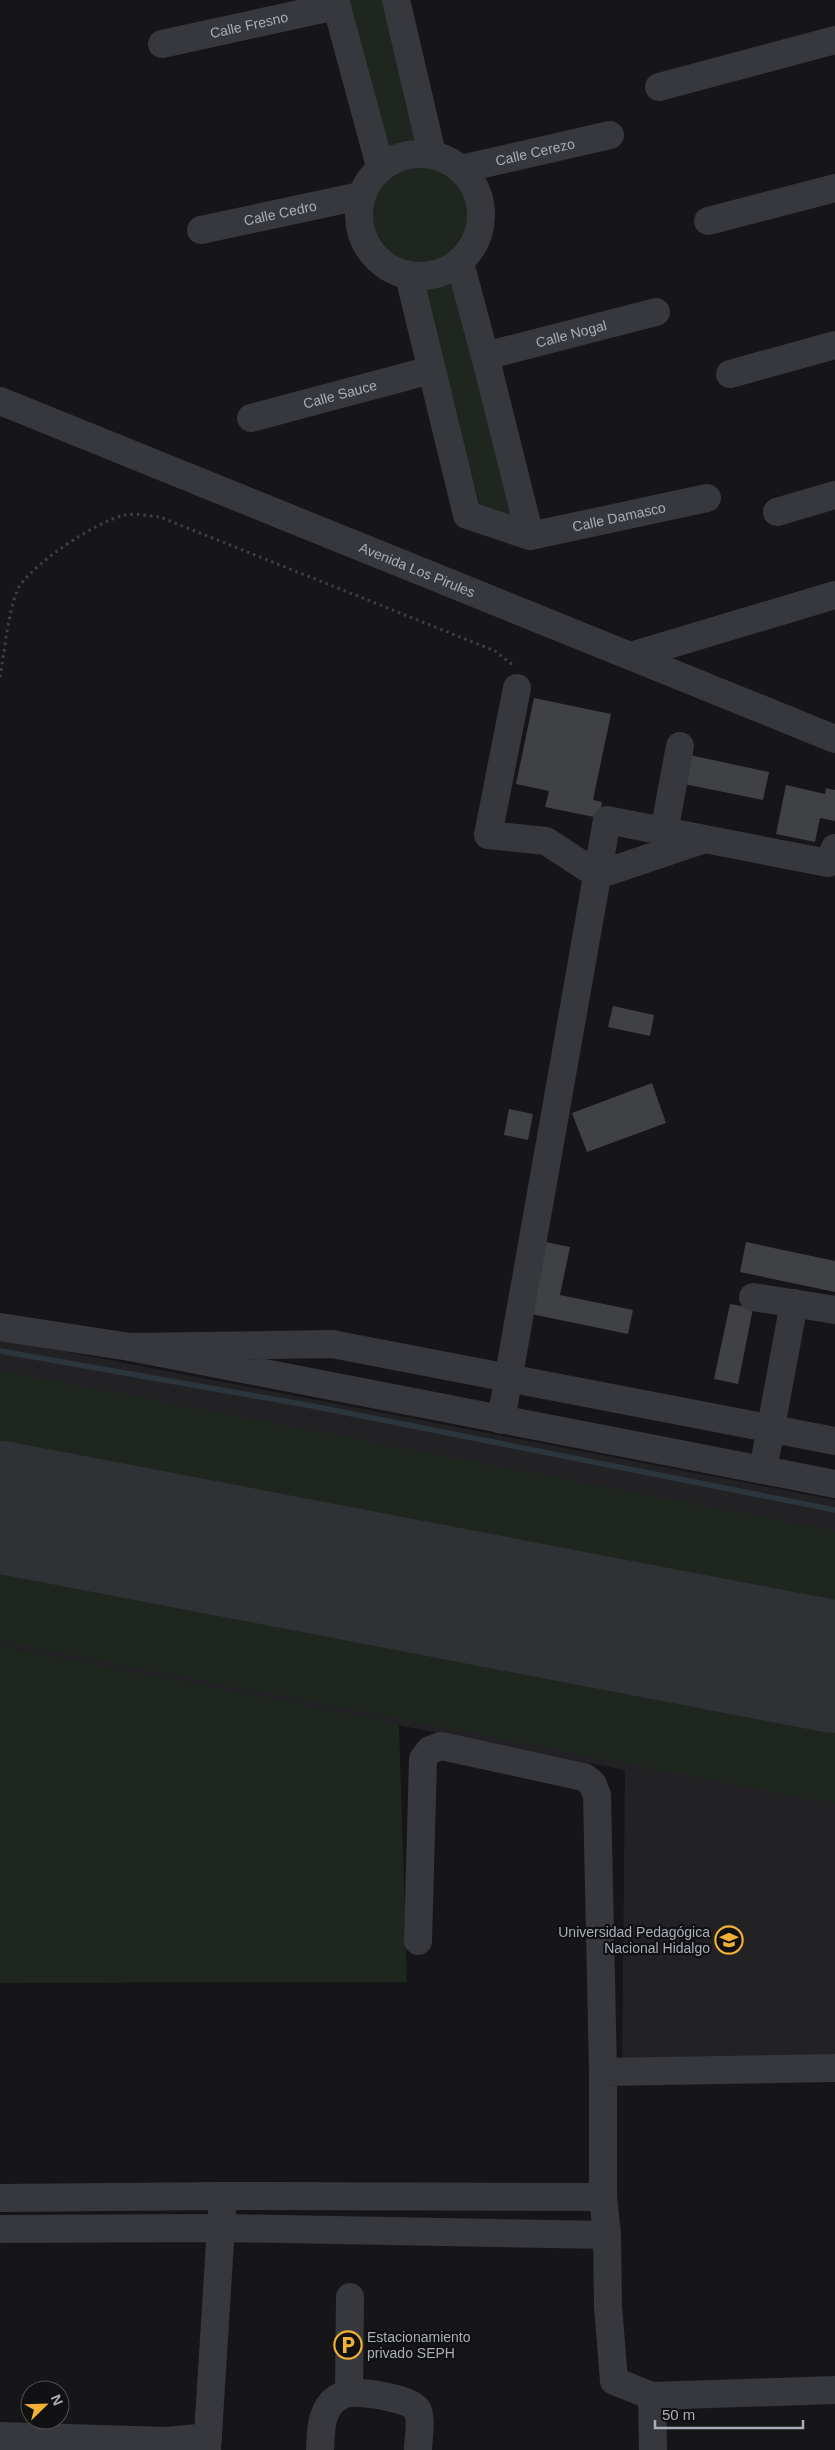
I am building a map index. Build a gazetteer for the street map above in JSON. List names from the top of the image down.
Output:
{
  "streets": {
    "street": [
      "Calle Fresno",
      "Calle Cerezo",
      "Calle Cedro",
      "Calle Nogal",
      "Calle Sauce",
      "Calle Damasco",
      "Avenida Los Pirules"
    ]
  },
  "crossings": [
    ["Calle Cerezo", "Calle Cedro"]
  ],
  "places": {
    "school or university": ["Universidad Pedagógica Nacional Hidalgo"],
    "parking": ["Estacionamiento privado SEPH"]
  },
  "scale_bar": "50 m",
  "north": "top right"
}
